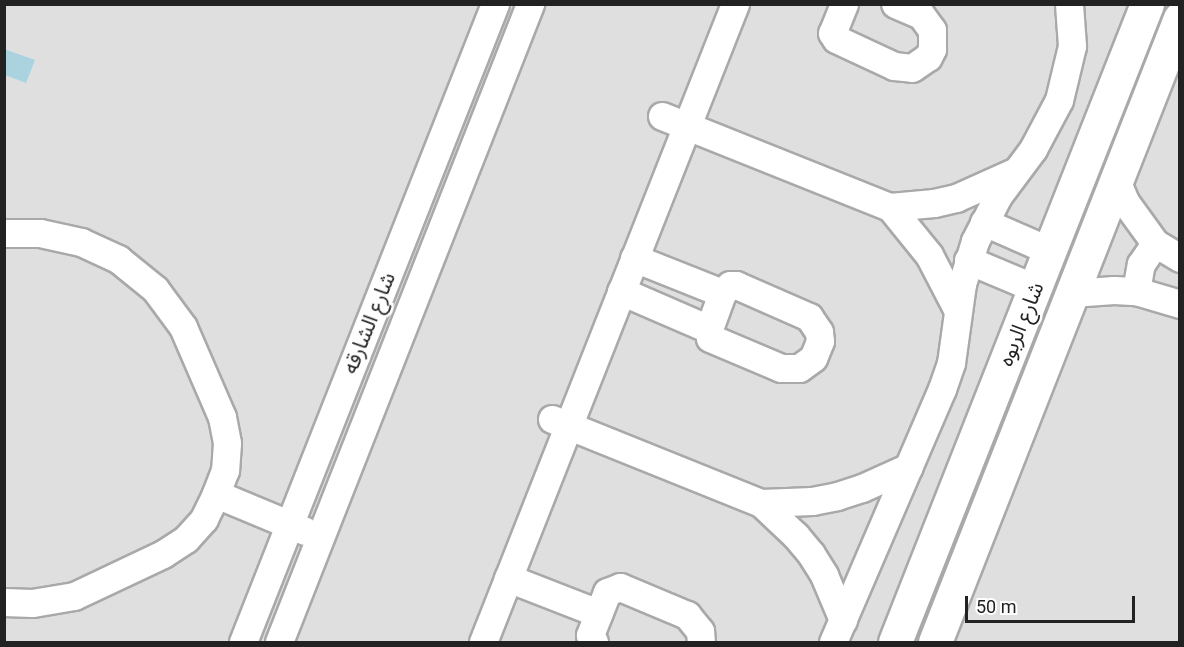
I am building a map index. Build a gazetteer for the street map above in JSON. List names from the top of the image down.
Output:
{
  "streets": {
    "street": ["شارع الشارقه", "شارع الربوه"]
  },
  "scale_bar": "50 m"
}
